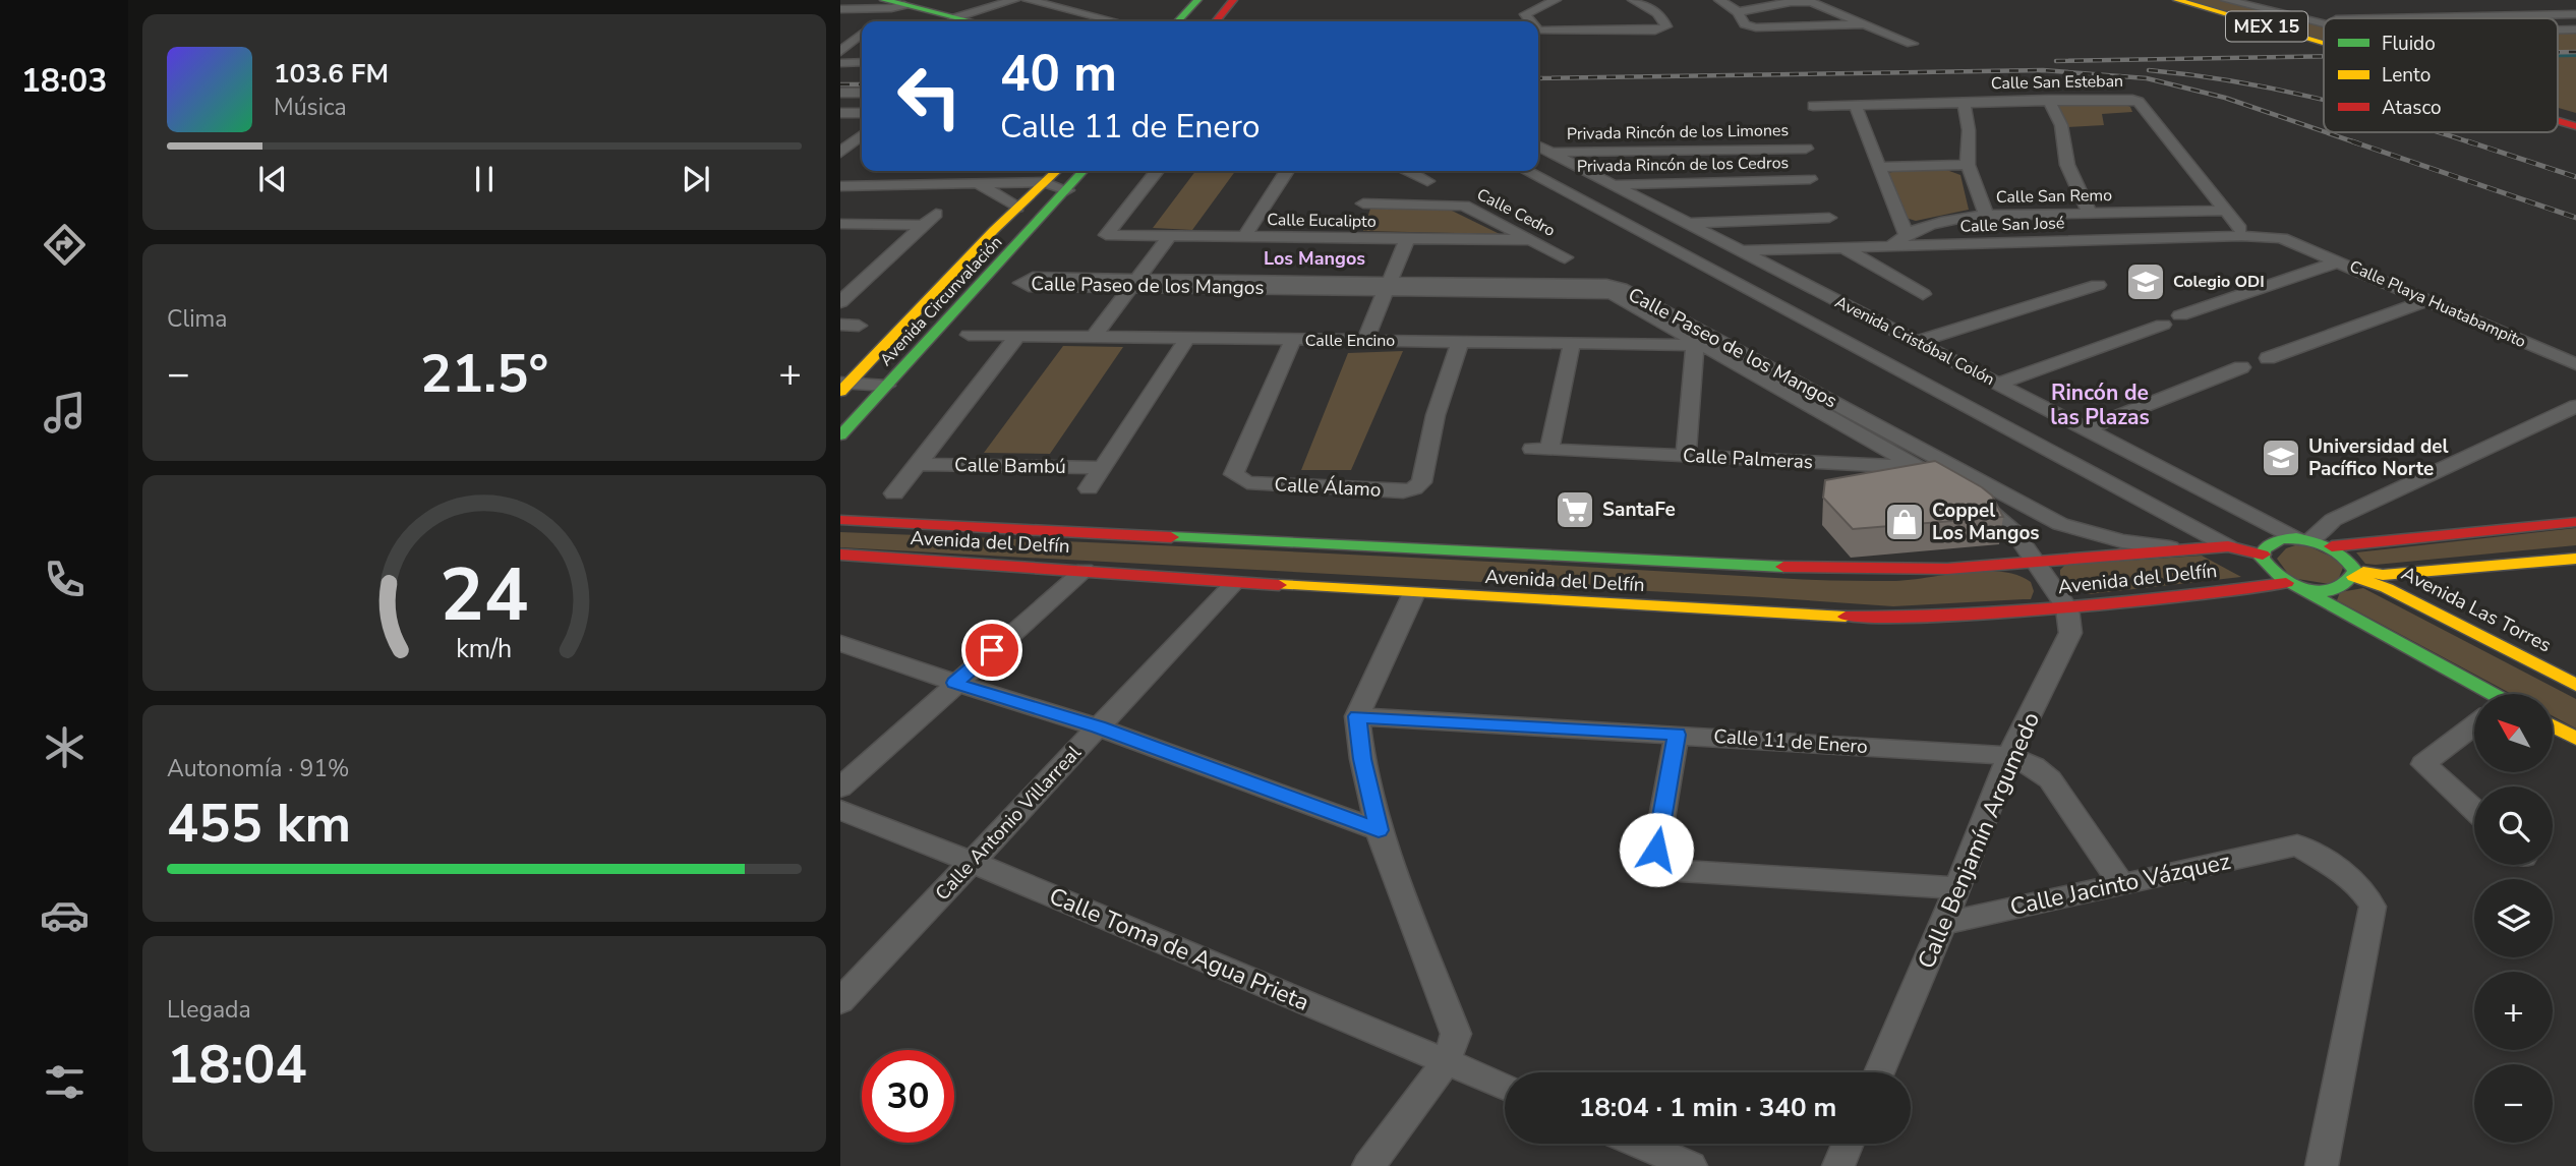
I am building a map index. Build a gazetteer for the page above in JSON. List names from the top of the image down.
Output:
{
  "streets": {
    "street": [
      "MEX 15",
      "Calle San Esteban",
      "Privada Rincón de los Limones",
      "Privada Rincón de los Cedros",
      "Calle San Remo",
      "Calle Cedro",
      "Calle Eucalipto",
      "Calle San José",
      "Calle Paseo de los Mangos",
      "Avenida Circunvalación",
      "Calle Playa Huatabampito",
      "Calle Encino",
      "Avenida Cristóbal Colón",
      "Calle Palmeras",
      "Calle Bambú",
      "Calle Álamo",
      "Avenida del Delfín",
      "Avenida Las Torres",
      "Calle 11 de Enero",
      "Calle Antonio Villarreal",
      "Calle Benjamín Argumedo",
      "Calle Jacinto Vázquez",
      "Calle Toma de Agua Prieta"
    ]
  },
  "crossings": [
    ["Calle San Esteban", "Calle San Remo"],
    ["Privada Rincón de los Limones", "Avenida Cristóbal Colón"],
    ["Privada Rincón de los Cedros", "Avenida Cristóbal Colón"],
    ["Calle San Remo", "Calle San José"],
    ["Calle Cedro", "Calle Eucalipto"],
    ["Calle San José", "Calle Playa Huatabampito"],
    ["Calle San José", "Avenida Cristóbal Colón"],
    ["Calle Paseo de los Mangos", "Calle Encino"],
    ["Calle Paseo de los Mangos", "Calle Palmeras"],
    ["Calle Paseo de los Mangos", "Avenida del Delfín"],
    ["Calle Encino", "Calle Palmeras"],
    ["Calle Encino", "Calle Bambú"],
    ["Calle Encino", "Calle Álamo"],
    ["Avenida Cristóbal Colón", "Avenida del Delfín"],
    ["Avenida del Delfín", "Calle Antonio Villarreal"],
    ["Avenida del Delfín", "Calle Benjamín Argumedo"],
    ["Calle 11 de Enero", "Calle Benjamín Argumedo"],
    ["Calle Antonio Villarreal", "Calle Toma de Agua Prieta"],
    ["Calle Benjamín Argumedo", "Calle Jacinto Vázquez"]
  ],
  "districts": ["Los Mangos", "Rincón de las Plazas"],
  "places": {
    "school or university": ["Colegio ODI", "Universidad del Pacífico Norte"],
    "supermarket": ["SantaFe"],
    "shop": ["Coppel Los Mangos"]
  },
  "legend": ["Fluido", "Lento", "Atasco"],
  "north": "top left",
  "page": {
    "tabs": "18:03",
    "turn": ["40 m", "Calle 11 de Enero"],
    "song": ["103.6 FM", "Música"],
    "tile": [
      "Clima",
      ["Autonomía · 91%", "455 km"],
      ["Llegada", "18:04"]
    ],
    "heat": ["−", "21.5°", "+"],
    "map_buttons": ["+", "−"],
    "limit": "30",
    "trip": "18:04 · 1 min · 340 m",
    "gauge": ["24", "km/h"]
  }
}
